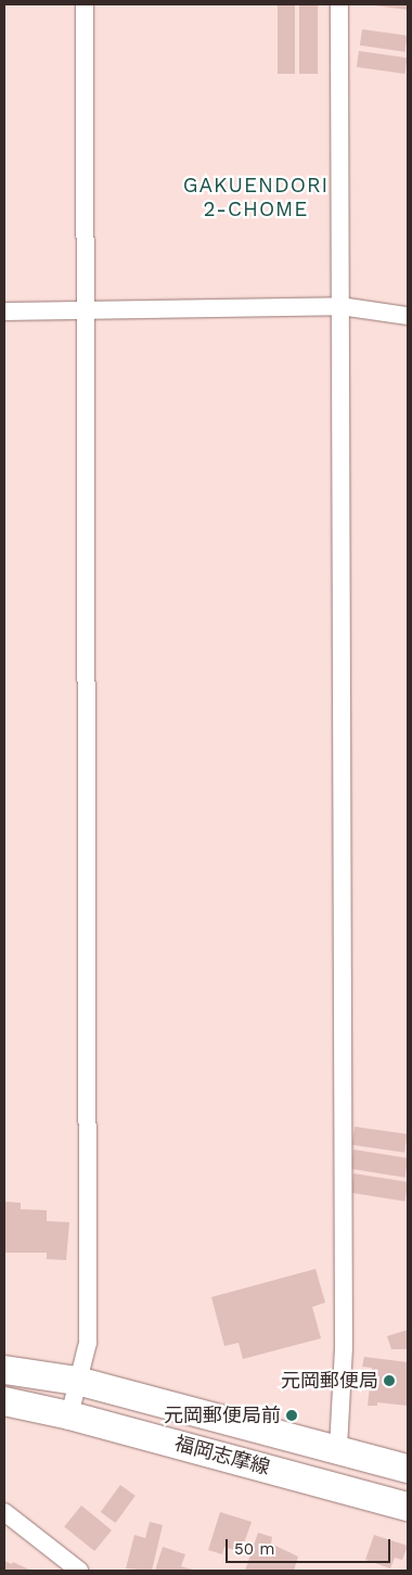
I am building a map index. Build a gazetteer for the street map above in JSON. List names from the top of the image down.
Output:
{
  "streets": {
    "main road": ["福岡志摩線"]
  },
  "districts": ["GAKUENDORI 2-CHOME"],
  "places": ["元岡郵便局", "元岡郵便局前"],
  "scale_bar": "50 m"
}
